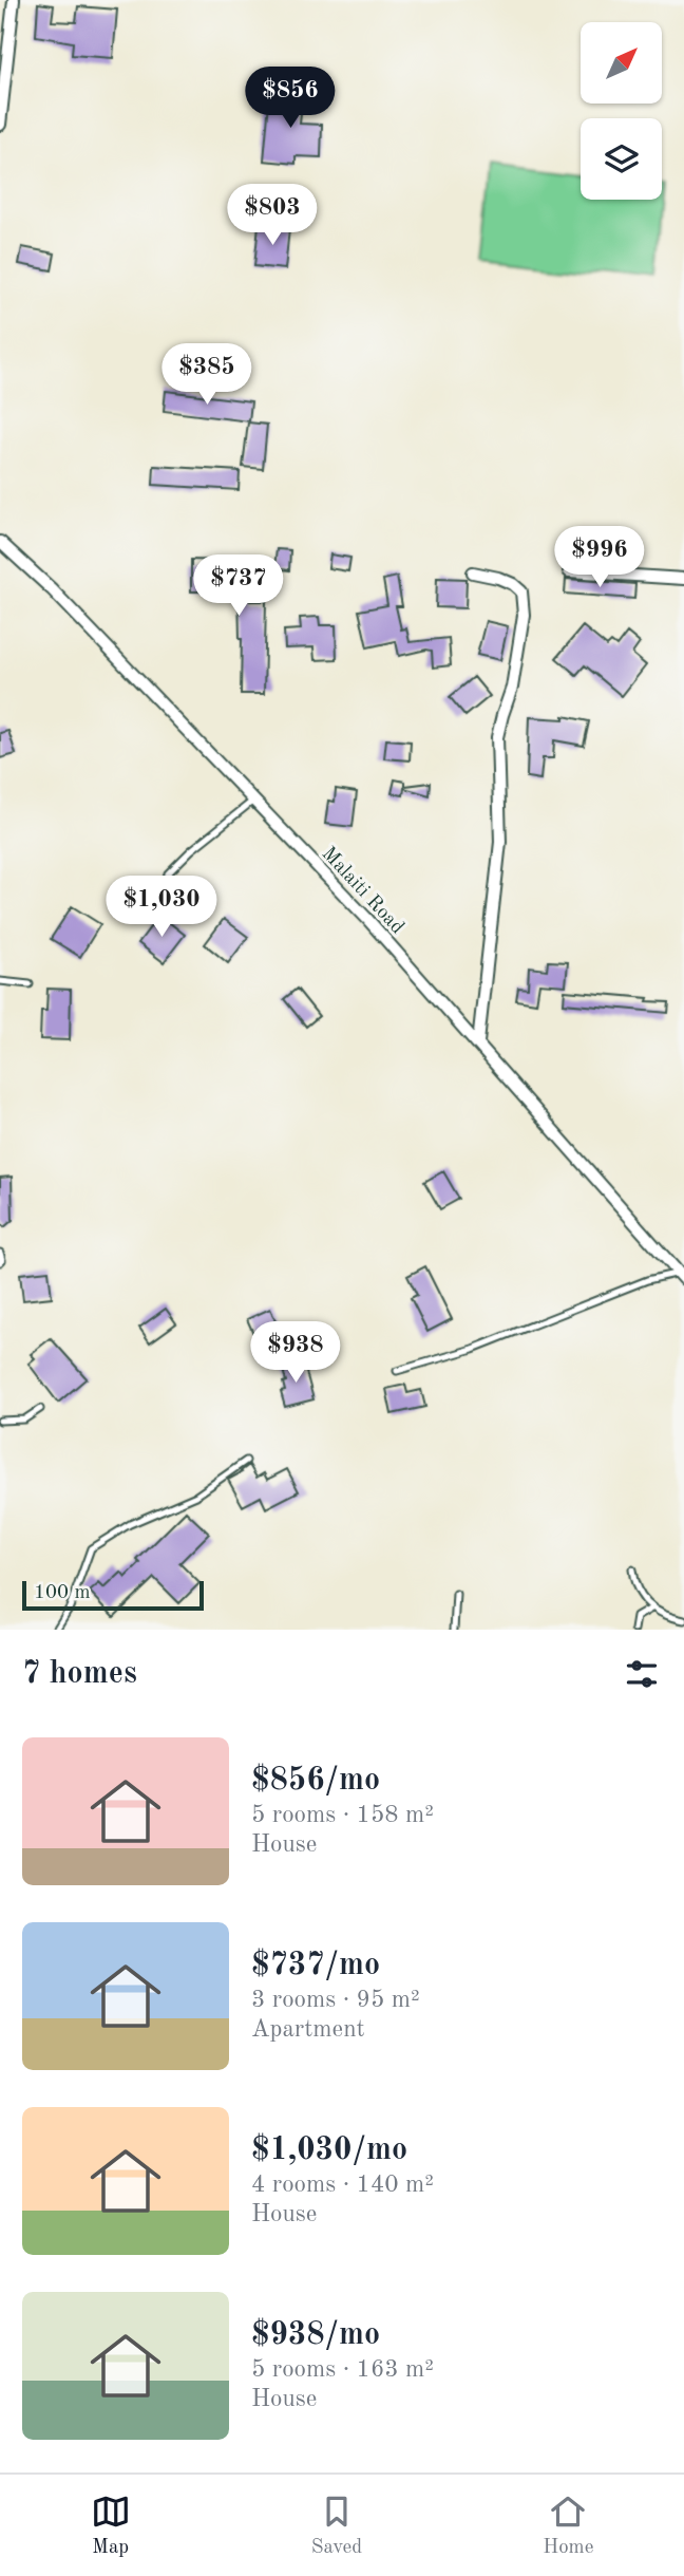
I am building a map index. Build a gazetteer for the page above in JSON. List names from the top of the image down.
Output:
{
  "streets": {
    "street": ["Malaiti Road"]
  },
  "scale_bar": "100 m",
  "north": "top right",
  "page": {
    "price": [
      "$856",
      "$803",
      "$385",
      "$996",
      "$737",
      "$1,030",
      "$938"
    ],
    "scale": "100 m",
    "heading": "7 homes",
    "list": [
      {
        "name": "$856/mo",
        "note": "5 rooms · 158 m² · House"
      },
      {
        "name": "$737/mo",
        "note": "3 rooms · 95 m² · Apartment"
      },
      {
        "name": "$1,030/mo",
        "note": "4 rooms · 140 m² · House"
      },
      {
        "name": "$938/mo",
        "note": "5 rooms · 163 m² · House"
      }
    ],
    "tabs": ["Map", "Saved", "Home"]
  }
}
